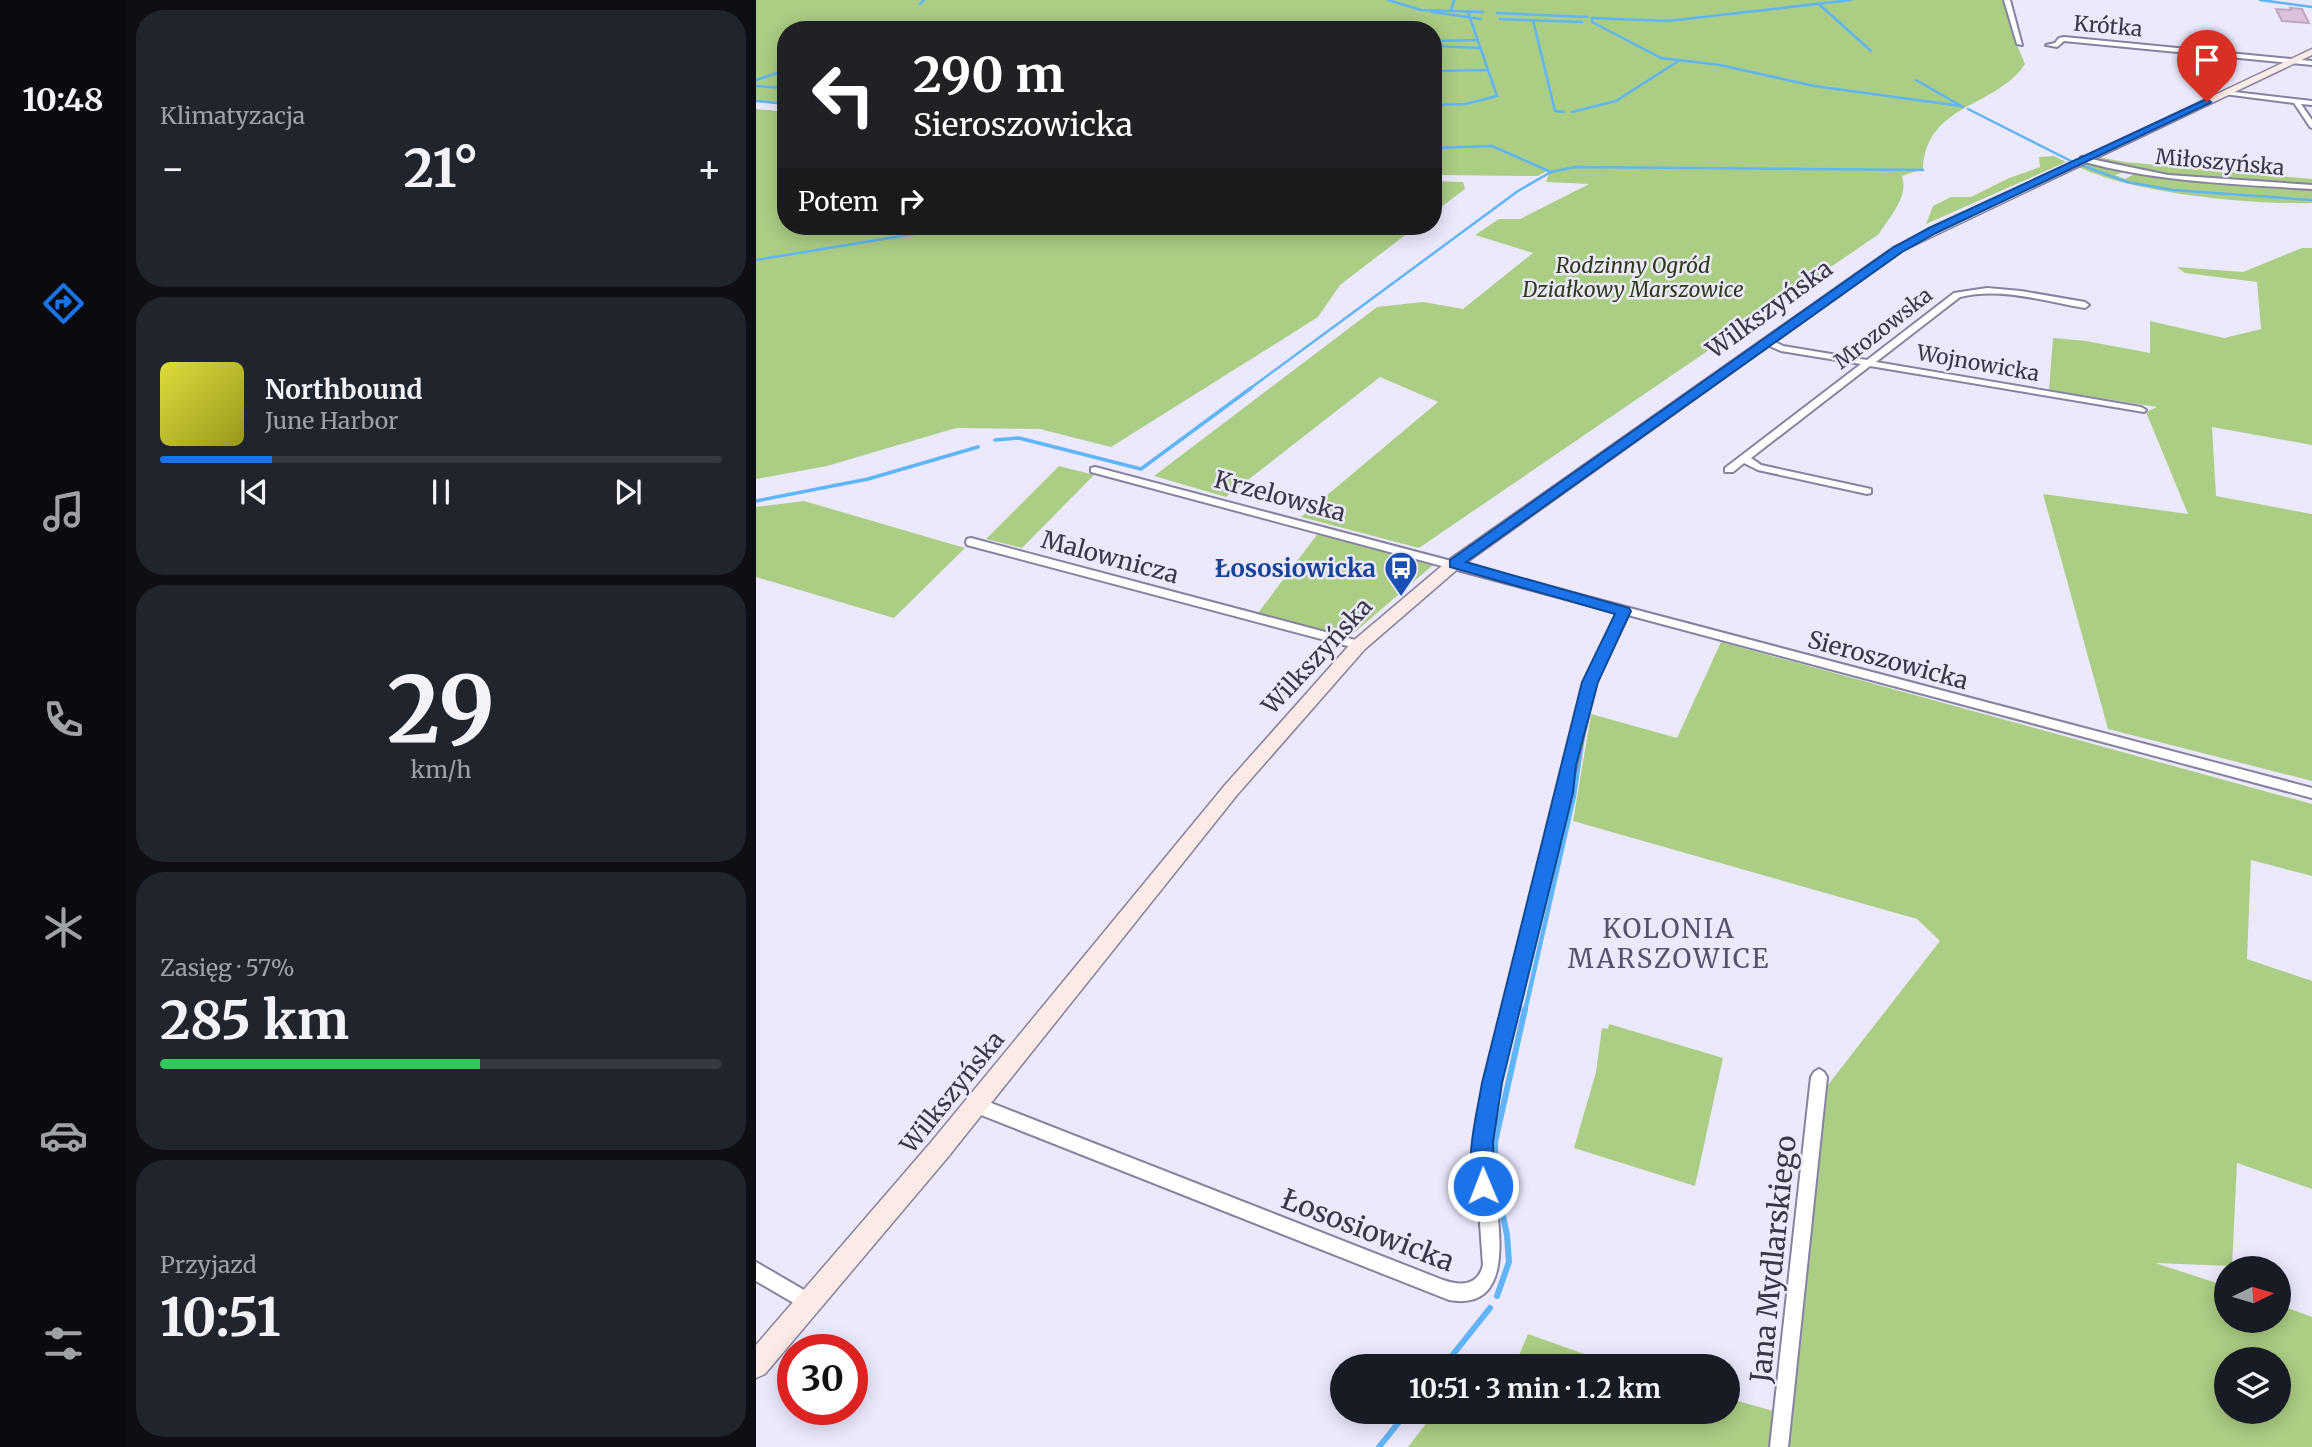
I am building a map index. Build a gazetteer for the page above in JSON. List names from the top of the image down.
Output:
{
  "streets": {
    "street": [
      "Krótka",
      "Miłoszyńska",
      "Wilkszyńska",
      "Mrozowska",
      "Wojnowicka",
      "Krzelowska",
      "Malownicza",
      "Sieroszowicka",
      "Łososiowicka",
      "Jana Mydlarskiego"
    ]
  },
  "crossings": [
    ["Krótka", "Wilkszyńska"],
    ["Miłoszyńska", "Wilkszyńska"],
    ["Wilkszyńska", "Wojnowicka"],
    ["Wilkszyńska", "Krzelowska"],
    ["Wilkszyńska", "Malownicza"],
    ["Wilkszyńska", "Sieroszowicka"],
    ["Wilkszyńska", "Łososiowicka"],
    ["Mrozowska", "Wojnowicka"],
    ["Krzelowska", "Sieroszowicka"],
    ["Sieroszowicka", "Łososiowicka"]
  ],
  "districts": ["KOLONIA MARSZOWICE"],
  "parks": ["Rodzinny Ogród Działkowy Marszowice"],
  "places": {
    "bus stop": ["Łososiowicka"]
  },
  "north": "right",
  "page": {
    "tabs": "10:48",
    "tile": [
      "Klimatyzacja",
      ["29", "km/h"],
      ["Zasięg · 57%", "285 km"],
      ["Przyjazd", "10:51"]
    ],
    "turn": ["290 m", "Sieroszowicka"],
    "heat": ["−", "21°", "+"],
    "then": "Potem",
    "song": ["Northbound", "June Harbor"],
    "limit": "30",
    "trip": "10:51 · 3 min · 1.2 km"
  }
}
